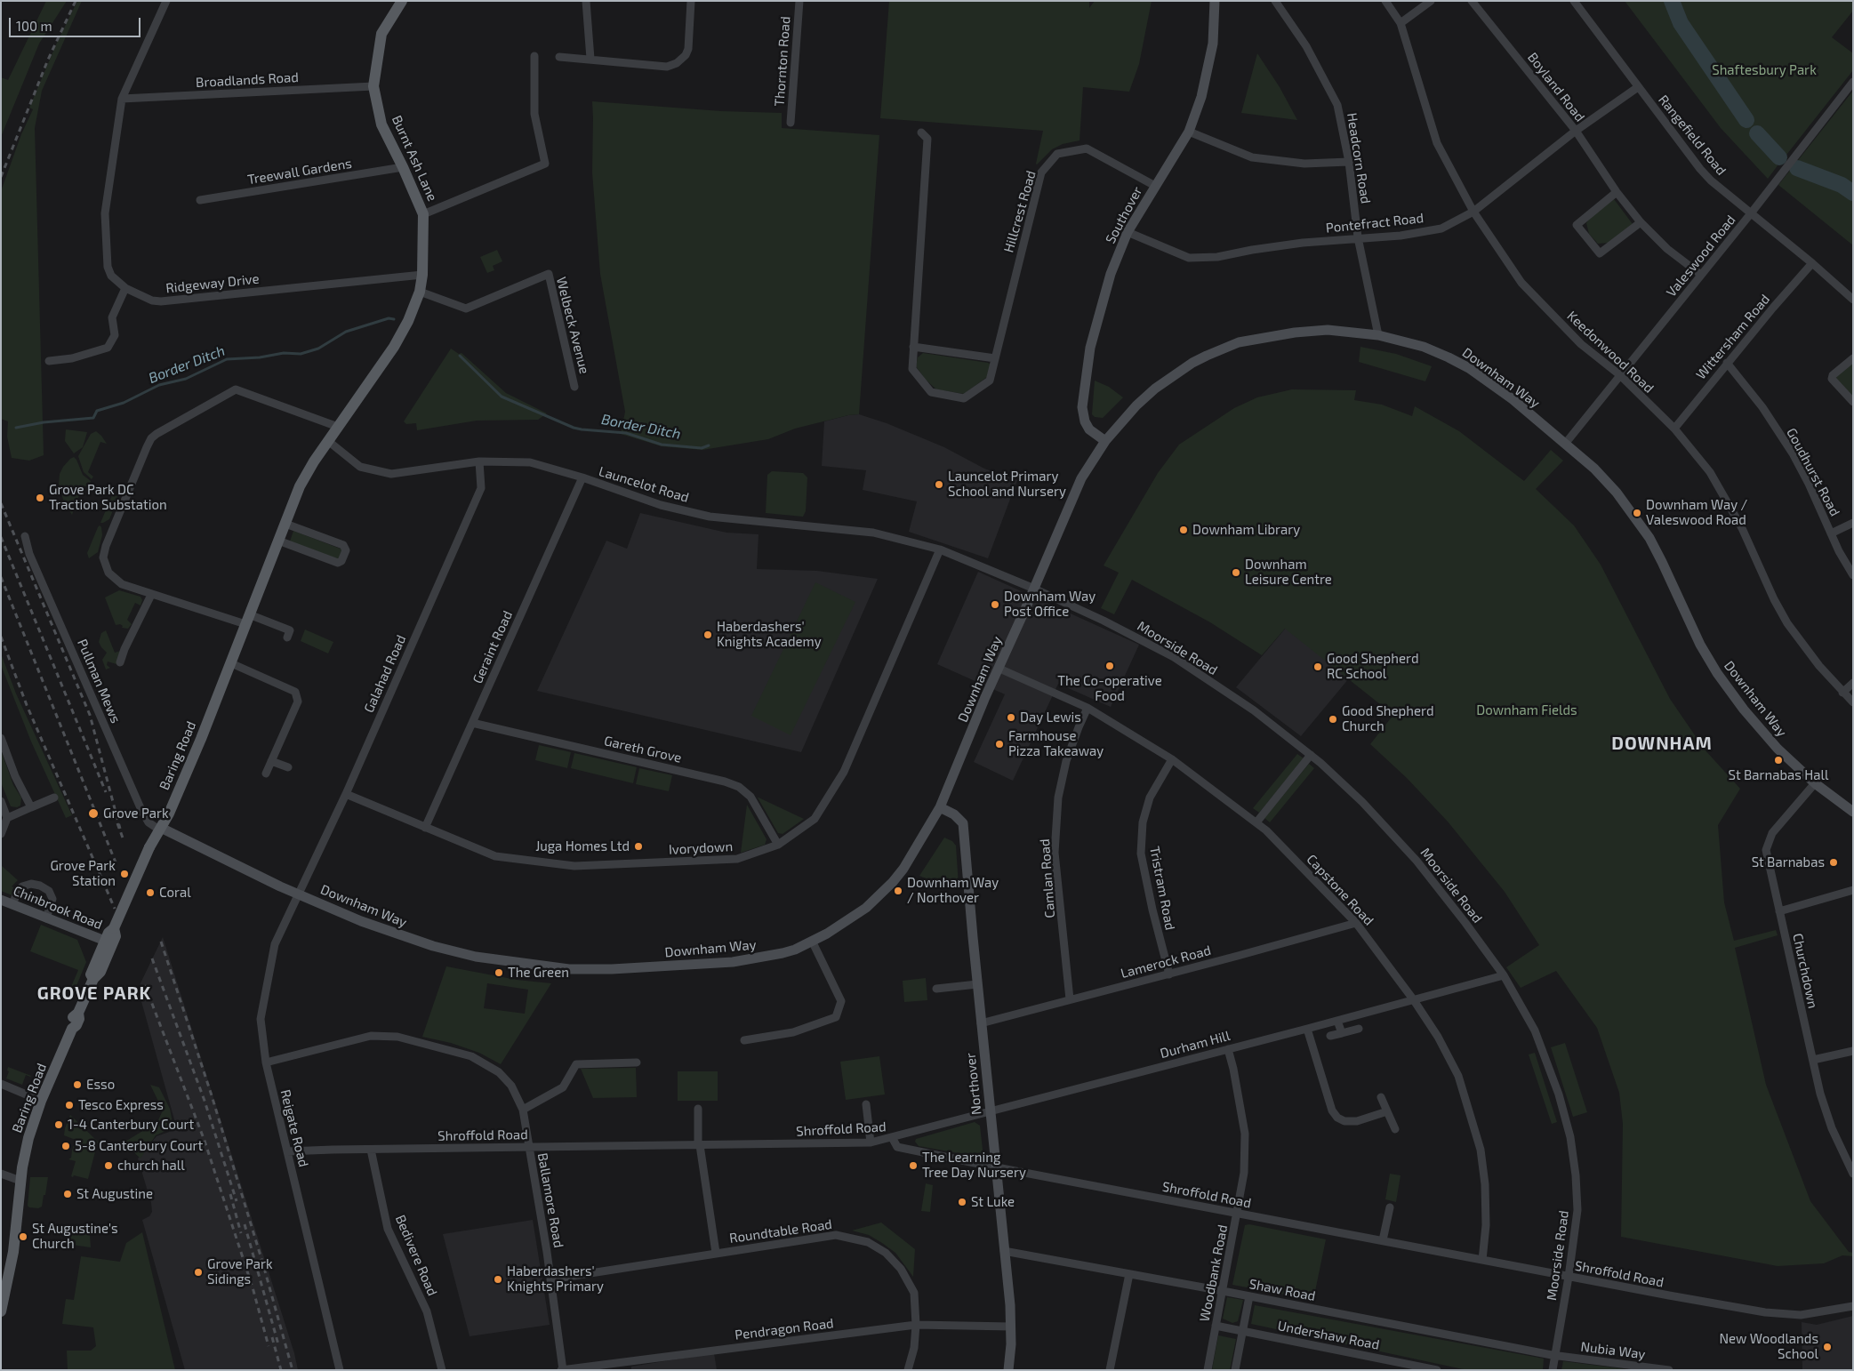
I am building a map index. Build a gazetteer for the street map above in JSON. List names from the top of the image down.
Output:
{
  "streets": {
    "main road": ["Burnt Ash Lane", "Baring Road"],
    "street": [
      "Thornton Road",
      "Broadlands Road",
      "Boyland Road",
      "Rangefield Road",
      "Headcorn Road",
      "Treewall Gardens",
      "Hillcrest Road",
      "Southover",
      "Pontefract Road",
      "Valeswood Road",
      "Ridgeway Drive",
      "Welbeck Avenue",
      "Wittersham Road",
      "Keedonwood Road",
      "Downham Way",
      "Goudhurst Road",
      "Launcelot Road",
      "Geraint Road",
      "Moorside Road",
      "Galahad Road",
      "Pullman Mews",
      "Gareth Grove",
      "Ivorydown",
      "Camlan Road",
      "Tristram Road",
      "Capstone Road",
      "Chinbrook Road",
      "Lamerock Road",
      "Churchdown",
      "Durham Hill",
      "Northover",
      "Reigate Road",
      "Shroffold Road",
      "Ballamore Road",
      "Roundtable Road",
      "Bedivere Road",
      "Woodbank Road",
      "Shaw Road",
      "Pendragon Road",
      "Undershaw Road",
      "Nubia Way"
    ]
  },
  "crossings": [
    ["Broadlands Road", "Burnt Ash Lane"],
    ["Broadlands Road", "Ridgeway Drive"],
    ["Boyland Road", "Pontefract Road"],
    ["Boyland Road", "Valeswood Road"],
    ["Rangefield Road", "Pontefract Road"],
    ["Rangefield Road", "Valeswood Road"],
    ["Rangefield Road", "Wittersham Road"],
    ["Burnt Ash Lane", "Treewall Gardens"],
    ["Burnt Ash Lane", "Ridgeway Drive"],
    ["Burnt Ash Lane", "Welbeck Avenue"],
    ["Burnt Ash Lane", "Launcelot Road"],
    ["Burnt Ash Lane", "Baring Road"],
    ["Headcorn Road", "Pontefract Road"],
    ["Headcorn Road", "Downham Way"],
    ["Hillcrest Road", "Southover"],
    ["Southover", "Pontefract Road"],
    ["Southover", "Downham Way"],
    ["Pontefract Road", "Keedonwood Road"],
    ["Valeswood Road", "Keedonwood Road"],
    ["Valeswood Road", "Downham Way"],
    ["Wittersham Road", "Keedonwood Road"],
    ["Wittersham Road", "Goudhurst Road"],
    ["Downham Way", "Launcelot Road"],
    ["Downham Way", "Moorside Road"],
    ["Downham Way", "Galahad Road"],
    ["Downham Way", "Pullman Mews"],
    ["Downham Way", "Baring Road"],
    ["Downham Way", "Capstone Road"],
    ["Downham Way", "Churchdown"],
    ["Downham Way", "Northover"],
    ["Downham Way", "Reigate Road"],
    ["Launcelot Road", "Geraint Road"],
    ["Launcelot Road", "Moorside Road"],
    ["Launcelot Road", "Galahad Road"],
    ["Launcelot Road", "Baring Road"],
    ["Launcelot Road", "Ivorydown"],
    ["Geraint Road", "Gareth Grove"],
    ["Geraint Road", "Ivorydown"],
    ["Moorside Road", "Durham Hill"],
    ["Moorside Road", "Shroffold Road"],
    ["Moorside Road", "Shaw Road"],
    ["Moorside Road", "Nubia Way"],
    ["Galahad Road", "Ivorydown"],
    ["Galahad Road", "Reigate Road"],
    ["Pullman Mews", "Baring Road"],
    ["Gareth Grove", "Ivorydown"],
    ["Baring Road", "Chinbrook Road"],
    ["Camlan Road", "Capstone Road"],
    ["Camlan Road", "Lamerock Road"],
    ["Tristram Road", "Capstone Road"],
    ["Tristram Road", "Lamerock Road"],
    ["Capstone Road", "Lamerock Road"],
    ["Capstone Road", "Durham Hill"],
    ["Capstone Road", "Shroffold Road"],
    ["Lamerock Road", "Northover"],
    ["Durham Hill", "Northover"],
    ["Durham Hill", "Shroffold Road"],
    ["Durham Hill", "Woodbank Road"],
    ["Northover", "Shroffold Road"],
    ["Northover", "Shaw Road"],
    ["Northover", "Pendragon Road"],
    ["Reigate Road", "Shroffold Road"],
    ["Reigate Road", "Ballamore Road"],
    ["Shroffold Road", "Ballamore Road"],
    ["Shroffold Road", "Bedivere Road"],
    ["Shroffold Road", "Woodbank Road"],
    ["Ballamore Road", "Roundtable Road"],
    ["Ballamore Road", "Pendragon Road"],
    ["Roundtable Road", "Pendragon Road"],
    ["Woodbank Road", "Shaw Road"],
    ["Woodbank Road", "Undershaw Road"],
    ["Shaw Road", "Nubia Way"]
  ],
  "districts": ["DOWNHAM", "GROVE PARK"],
  "water": ["Border Ditch"],
  "parks": ["Shaftesbury Park", "Downham Fields"],
  "places": [
    "Launcelot Primary School and Nursery",
    "Grove Park DC Traction Substation",
    "Downham Way / Valeswood Road",
    "Downham Library",
    "Downham Leisure Centre",
    "Downham Way Post Office",
    "Haberdashers' Knights Academy",
    "The Co-operative Food",
    "Good Shepherd RC School",
    "Day Lewis",
    "Good Shepherd Church",
    "Farmhouse Pizza Takeaway",
    "St Barnabas Hall",
    "Grove Park",
    "Juga Homes Ltd",
    "St Barnabas",
    "Grove Park Station",
    "Downham Way / Northover",
    "Coral",
    "The Green",
    "Esso",
    "Tesco Express",
    "1-4 Canterbury Court",
    "5-8 Canterbury Court",
    "church hall",
    "The Learning Tree Day Nursery",
    "St Augustine",
    "St Luke",
    "St Augustine's Church",
    "Grove Park Sidings",
    "Haberdashers' Knights Primary",
    "New Woodlands School"
  ],
  "scale_bar": "100 m"
}
